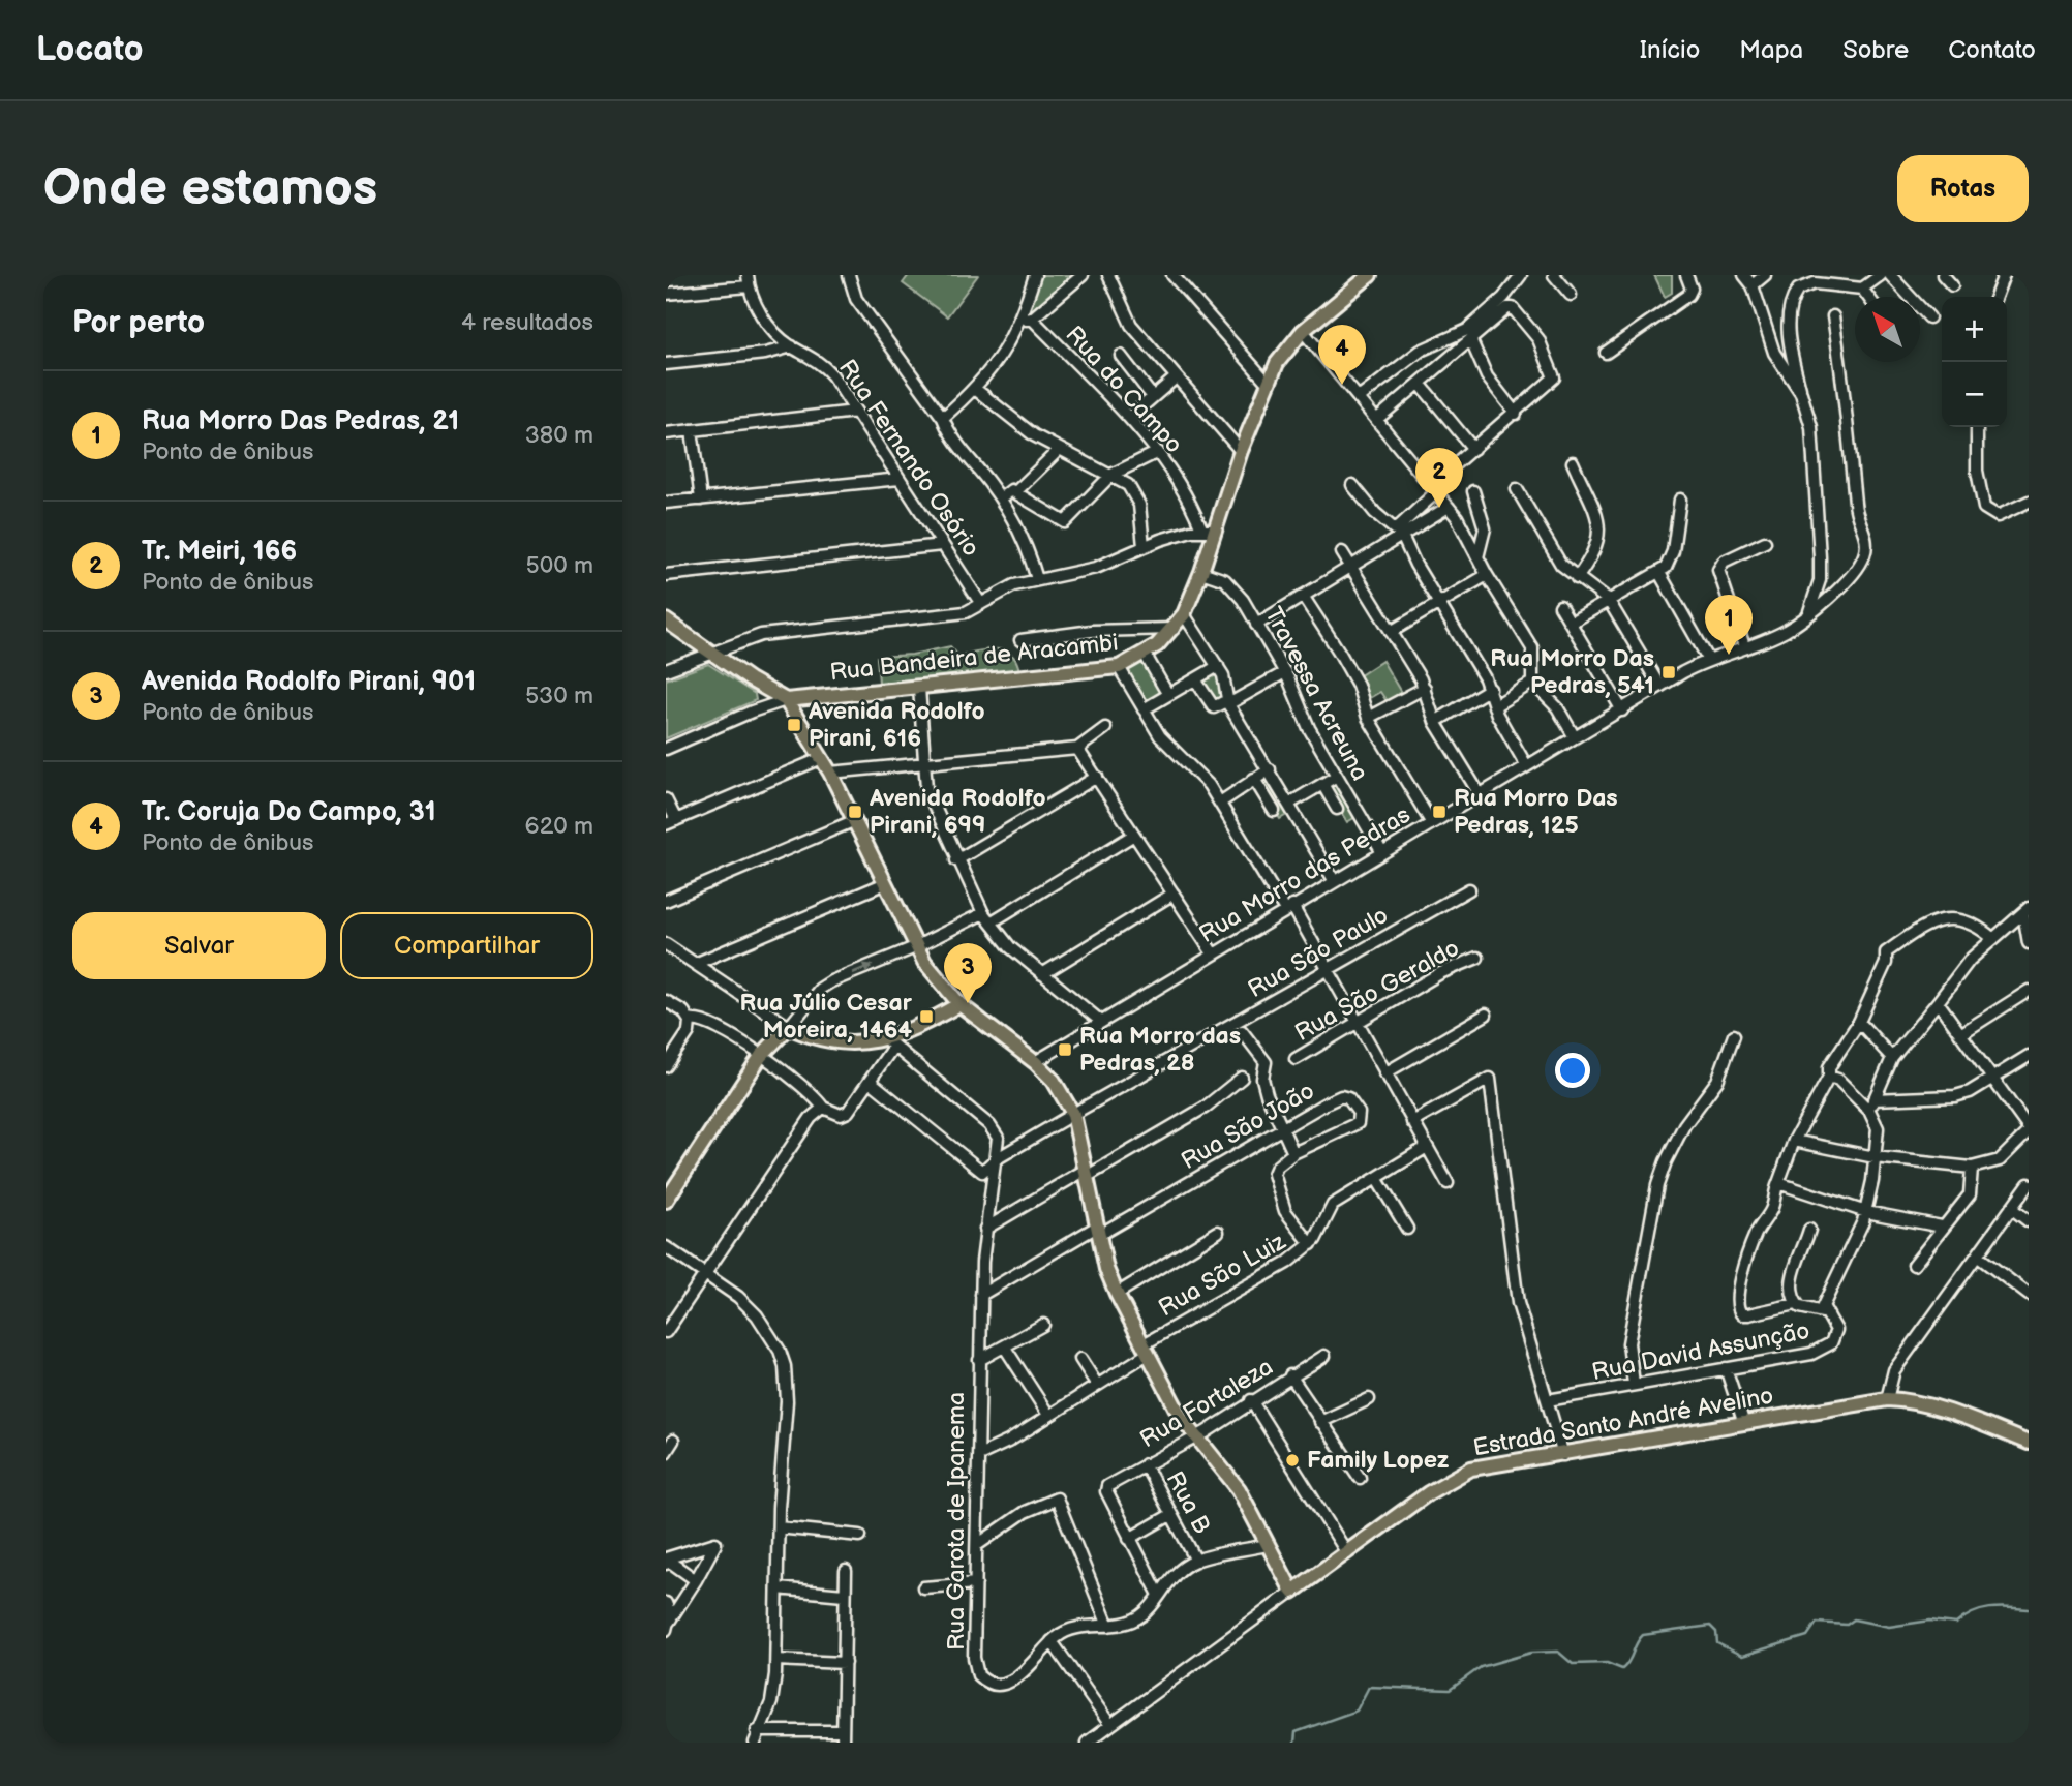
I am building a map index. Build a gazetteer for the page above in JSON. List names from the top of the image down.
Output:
{
  "streets": {
    "main road": ["Rua Bandeira de Aracambi", "Estrada Santo André Avelino"],
    "street": [
      "Rua do Campo",
      "Rua Fernando Osório",
      "Travessa Acreuna",
      "Rua Morro das Pedras",
      "Rua São Paulo",
      "Rua São Geraldo",
      "Rua São João",
      "Rua São Luiz",
      "Rua David Assunção",
      "Rua Fortaleza",
      "Rua B",
      "Rua Garota de Ipanema"
    ]
  },
  "crossings": [
    ["Rua do Campo", "Rua Bandeira de Aracambi"],
    ["Rua Bandeira de Aracambi", "Travessa Acreuna"],
    ["Travessa Acreuna", "Rua Morro das Pedras"],
    ["Rua São Paulo", "Rua Garota de Ipanema"],
    ["Rua São João", "Rua São Luiz"],
    ["Rua São João", "Rua Garota de Ipanema"],
    ["Rua São Luiz", "Rua Garota de Ipanema"],
    ["Rua Fortaleza", "Rua B"],
    ["Rua B", "Rua Garota de Ipanema"]
  ],
  "places": {
    "transit": [
      "Rua Morro Das Pedras, 541",
      "Avenida Rodolfo Pirani, 616",
      "Avenida Rodolfo Pirani, 699",
      "Rua Morro Das Pedras, 125",
      "Rua Júlio Cesar Moreira, 1464",
      "Rua Morro das Pedras, 28"
    ],
    "other": ["Family Lopez"]
  },
  "north": "top left",
  "page": {
    "header": "Locato",
    "nav": [
      "Início",
      "Mapa",
      "Sobre",
      "Contato"
    ],
    "buttons": [
      "Rotas",
      ["Salvar", "Compartilhar"]
    ],
    "title": "Onde estamos",
    "heading": ["Por perto", "4 resultados"],
    "map_buttons": ["+", "−"],
    "pins": [
      "4",
      "2",
      "1",
      "3"
    ],
    "list": [
      {
        "mark": "1",
        "name": "Rua Morro Das Pedras, 21",
        "note": "Ponto de ônibus",
        "value": "380 m"
      },
      {
        "mark": "2",
        "name": "Tr. Meiri, 166",
        "note": "Ponto de ônibus",
        "value": "500 m"
      },
      {
        "mark": "3",
        "name": "Avenida Rodolfo Pirani, 901",
        "note": "Ponto de ônibus",
        "value": "530 m"
      },
      {
        "mark": "4",
        "name": "Tr. Coruja Do Campo, 31",
        "note": "Ponto de ônibus",
        "value": "620 m"
      }
    ]
  }
}
